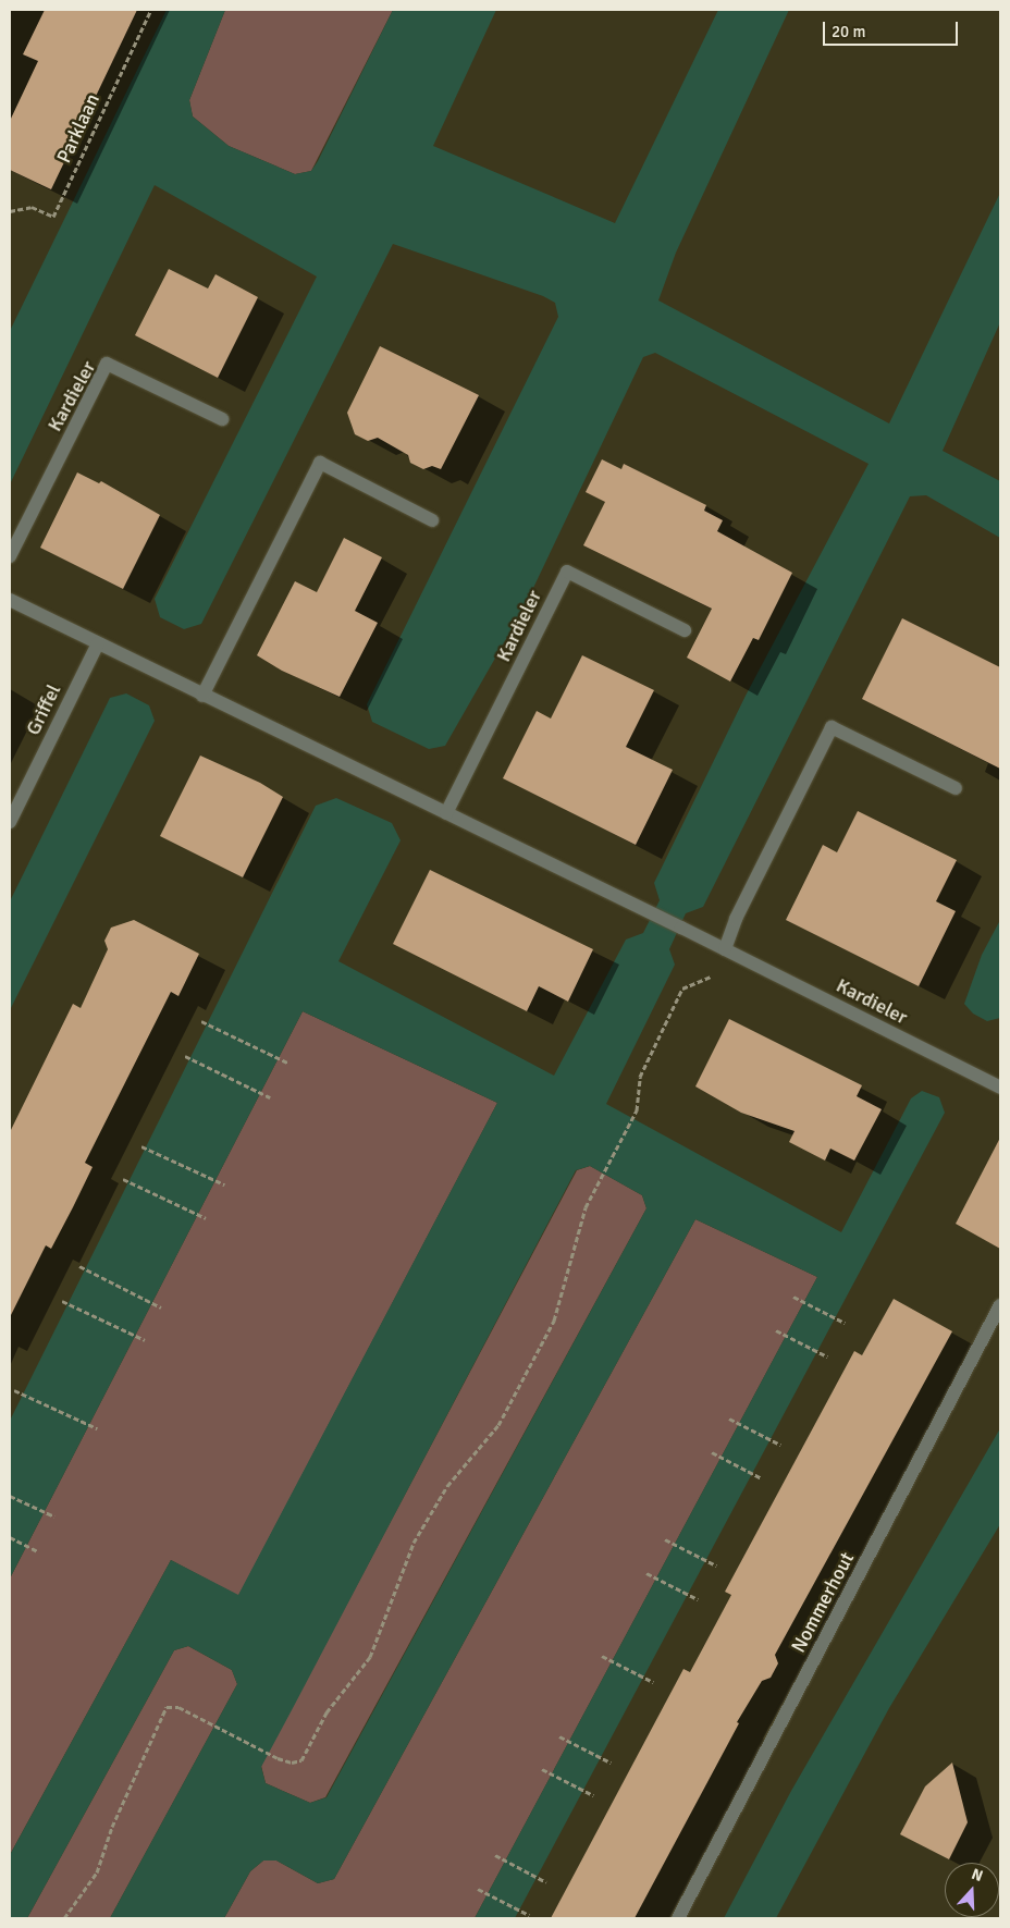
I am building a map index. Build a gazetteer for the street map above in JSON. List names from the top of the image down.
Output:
{
  "streets": {
    "street": ["Kardieler", "Griffel", "Nommerhout"],
    "path": ["Parklaan"]
  },
  "crossings": [
    ["Kardieler", "Griffel"]
  ],
  "scale_bar": "20 m",
  "north": "top"
}
